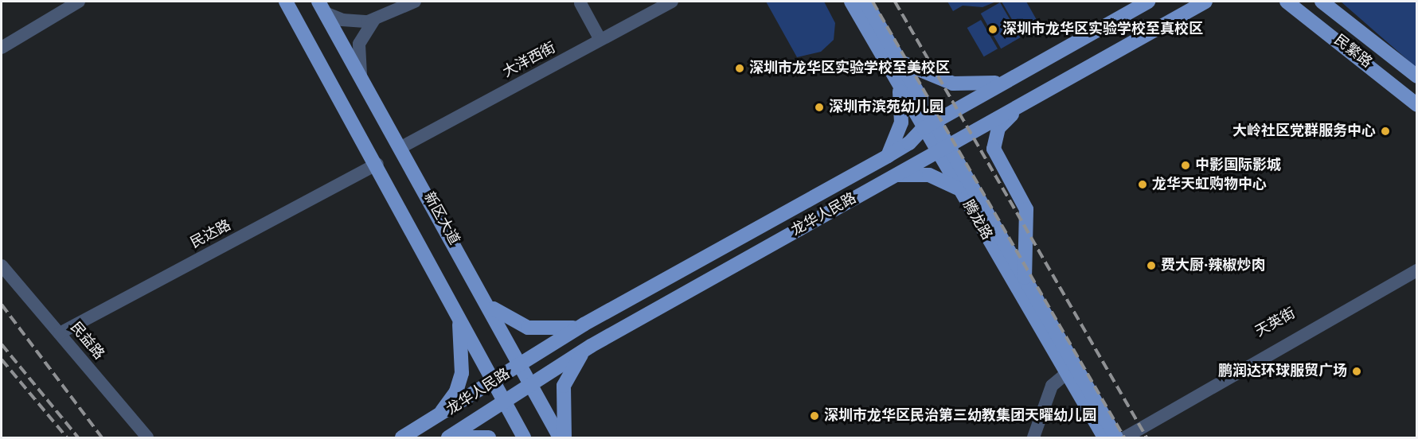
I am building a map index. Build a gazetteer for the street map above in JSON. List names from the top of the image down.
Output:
{
  "streets": {
    "main road": [
      "民繁路",
      "龙华人民路",
      "新区大道",
      "腾龙路"
    ],
    "street": [
      "大洋西街",
      "民达路",
      "天英街",
      "民益路"
    ]
  },
  "crossings": [
    ["大洋西街", "新区大道"],
    ["龙华人民路", "新区大道"],
    ["龙华人民路", "腾龙路"],
    ["新区大道", "民达路"],
    ["民达路", "民益路"]
  ],
  "places": [
    "深圳市龙华区实验学校至真校区",
    "深圳市龙华区实验学校至美校区",
    "深圳市滨苑幼儿园",
    "大岭社区党群服务中心",
    "中影国际影城",
    "龙华天虹购物中心",
    "费大厨·辣椒炒肉",
    "鹏润达环球服贸广场",
    "深圳市龙华区民治第三幼教集团天曜幼儿园"
  ]
}
